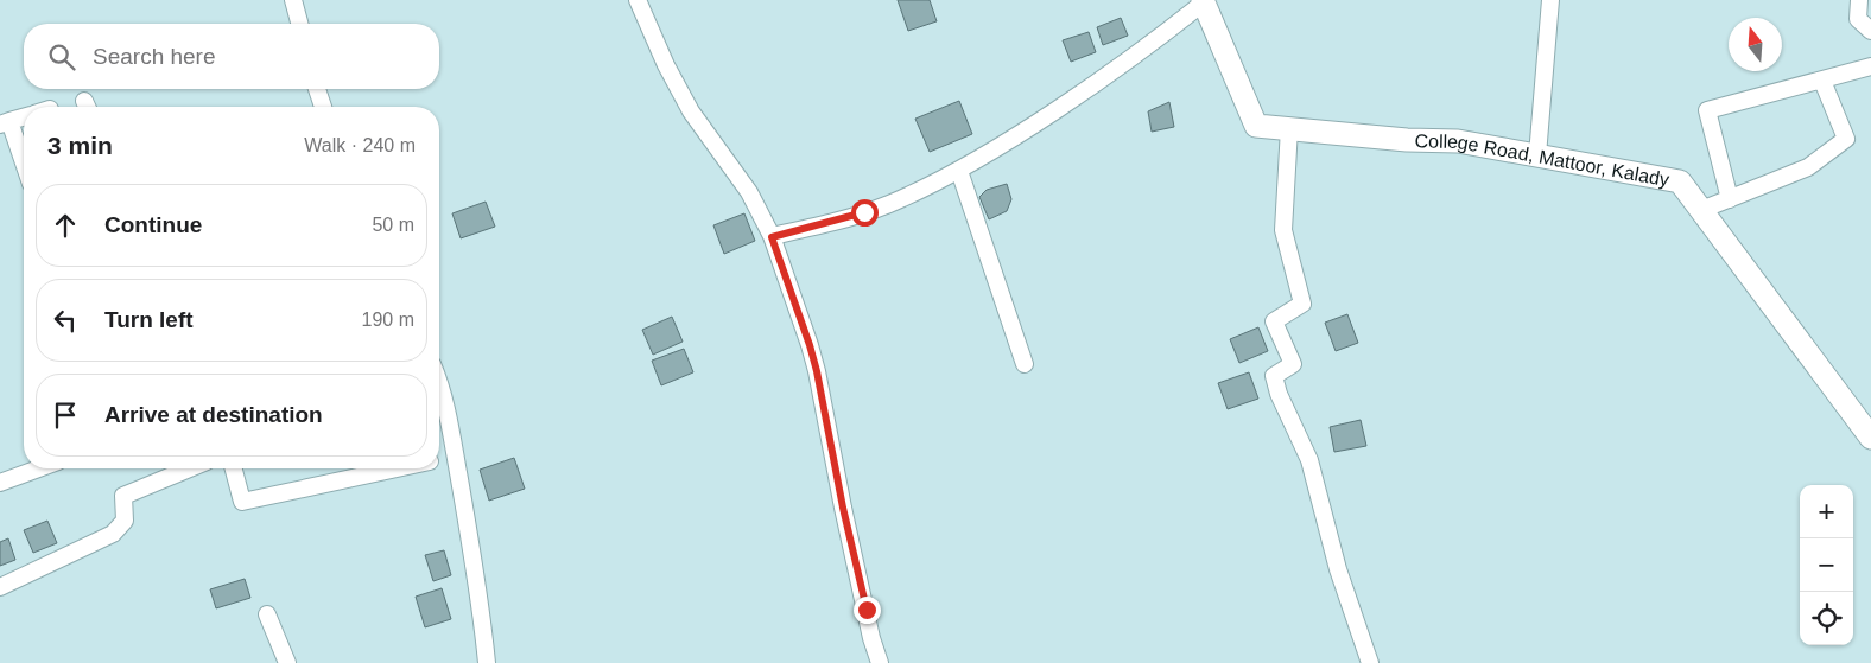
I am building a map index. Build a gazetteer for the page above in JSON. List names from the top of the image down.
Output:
{
  "streets": {
    "street": ["College Road, Mattoor, Kalady"]
  },
  "north": "top",
  "page": {
    "search": "Search here",
    "heading": ["3 min", "Walk · 240 m"],
    "list": [
      ["Continue", "50 m"],
      ["Turn left", "190 m"],
      "Arrive at destination"
    ],
    "map_buttons": ["+", "−"]
  }
}
